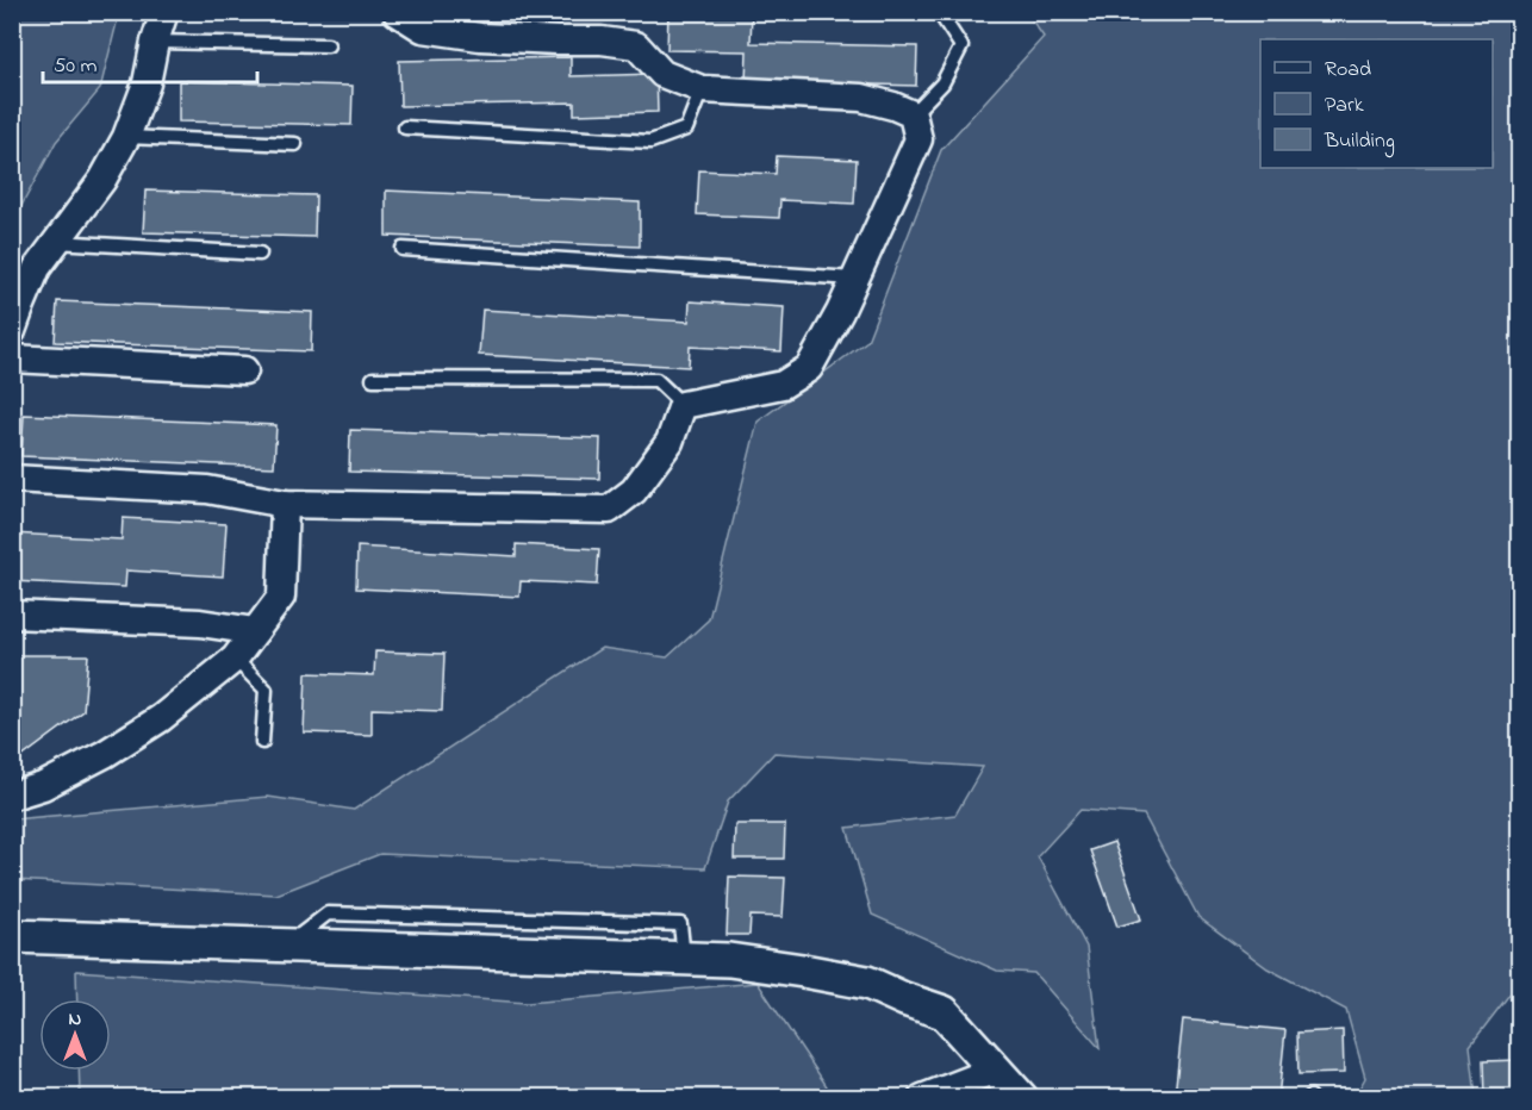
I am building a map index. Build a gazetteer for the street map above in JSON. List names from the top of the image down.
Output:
{
  "legend": ["Road", "Park", "Building"],
  "scale_bar": "50 m",
  "north": "top"
}
